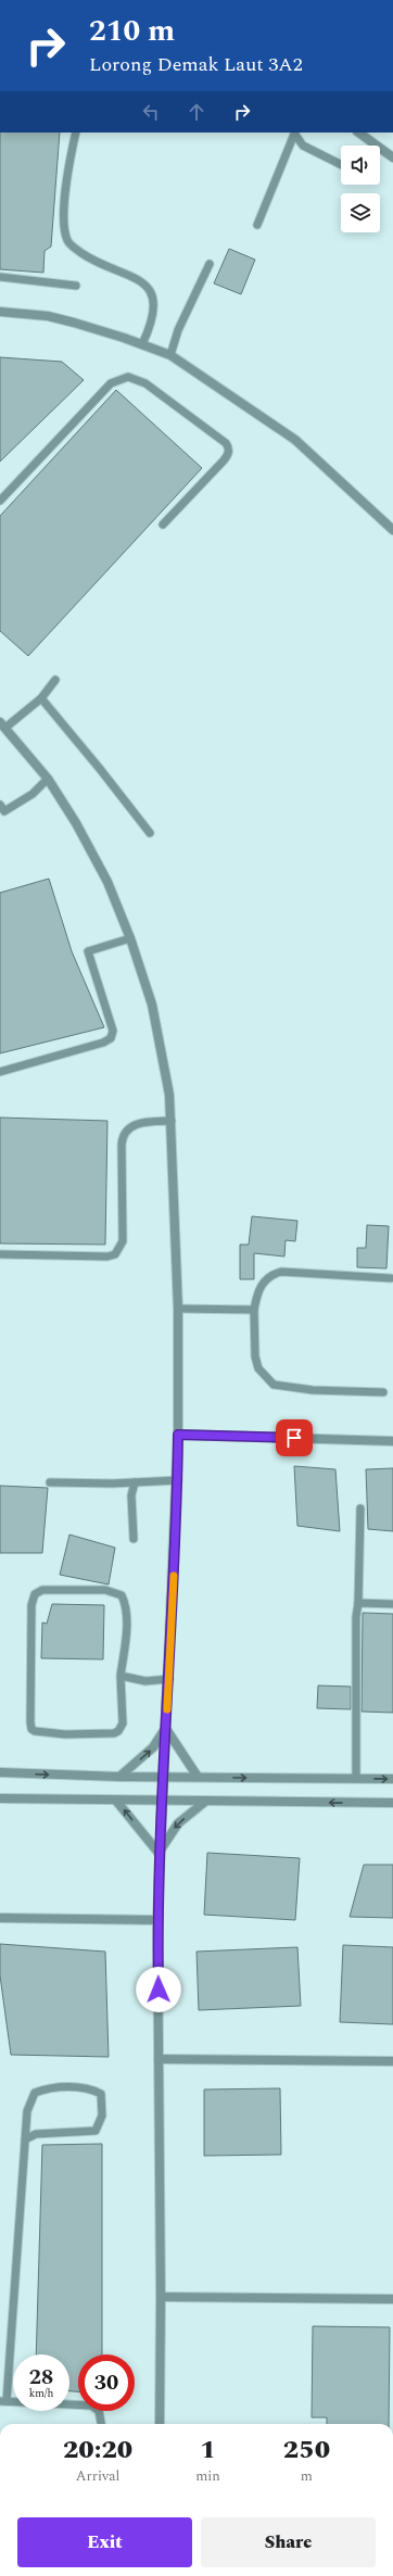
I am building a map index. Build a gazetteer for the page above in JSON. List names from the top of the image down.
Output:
{
  "page": {
    "turn": ["210 m", "Lorong Demak Laut 3A2"],
    "speed": "28 km/h",
    "limit": "30",
    "eta": [
      "20:20",
      "Arrival",
      "1",
      "min",
      "250",
      "m"
    ],
    "buttons": ["Exit", "Share"]
  }
}
